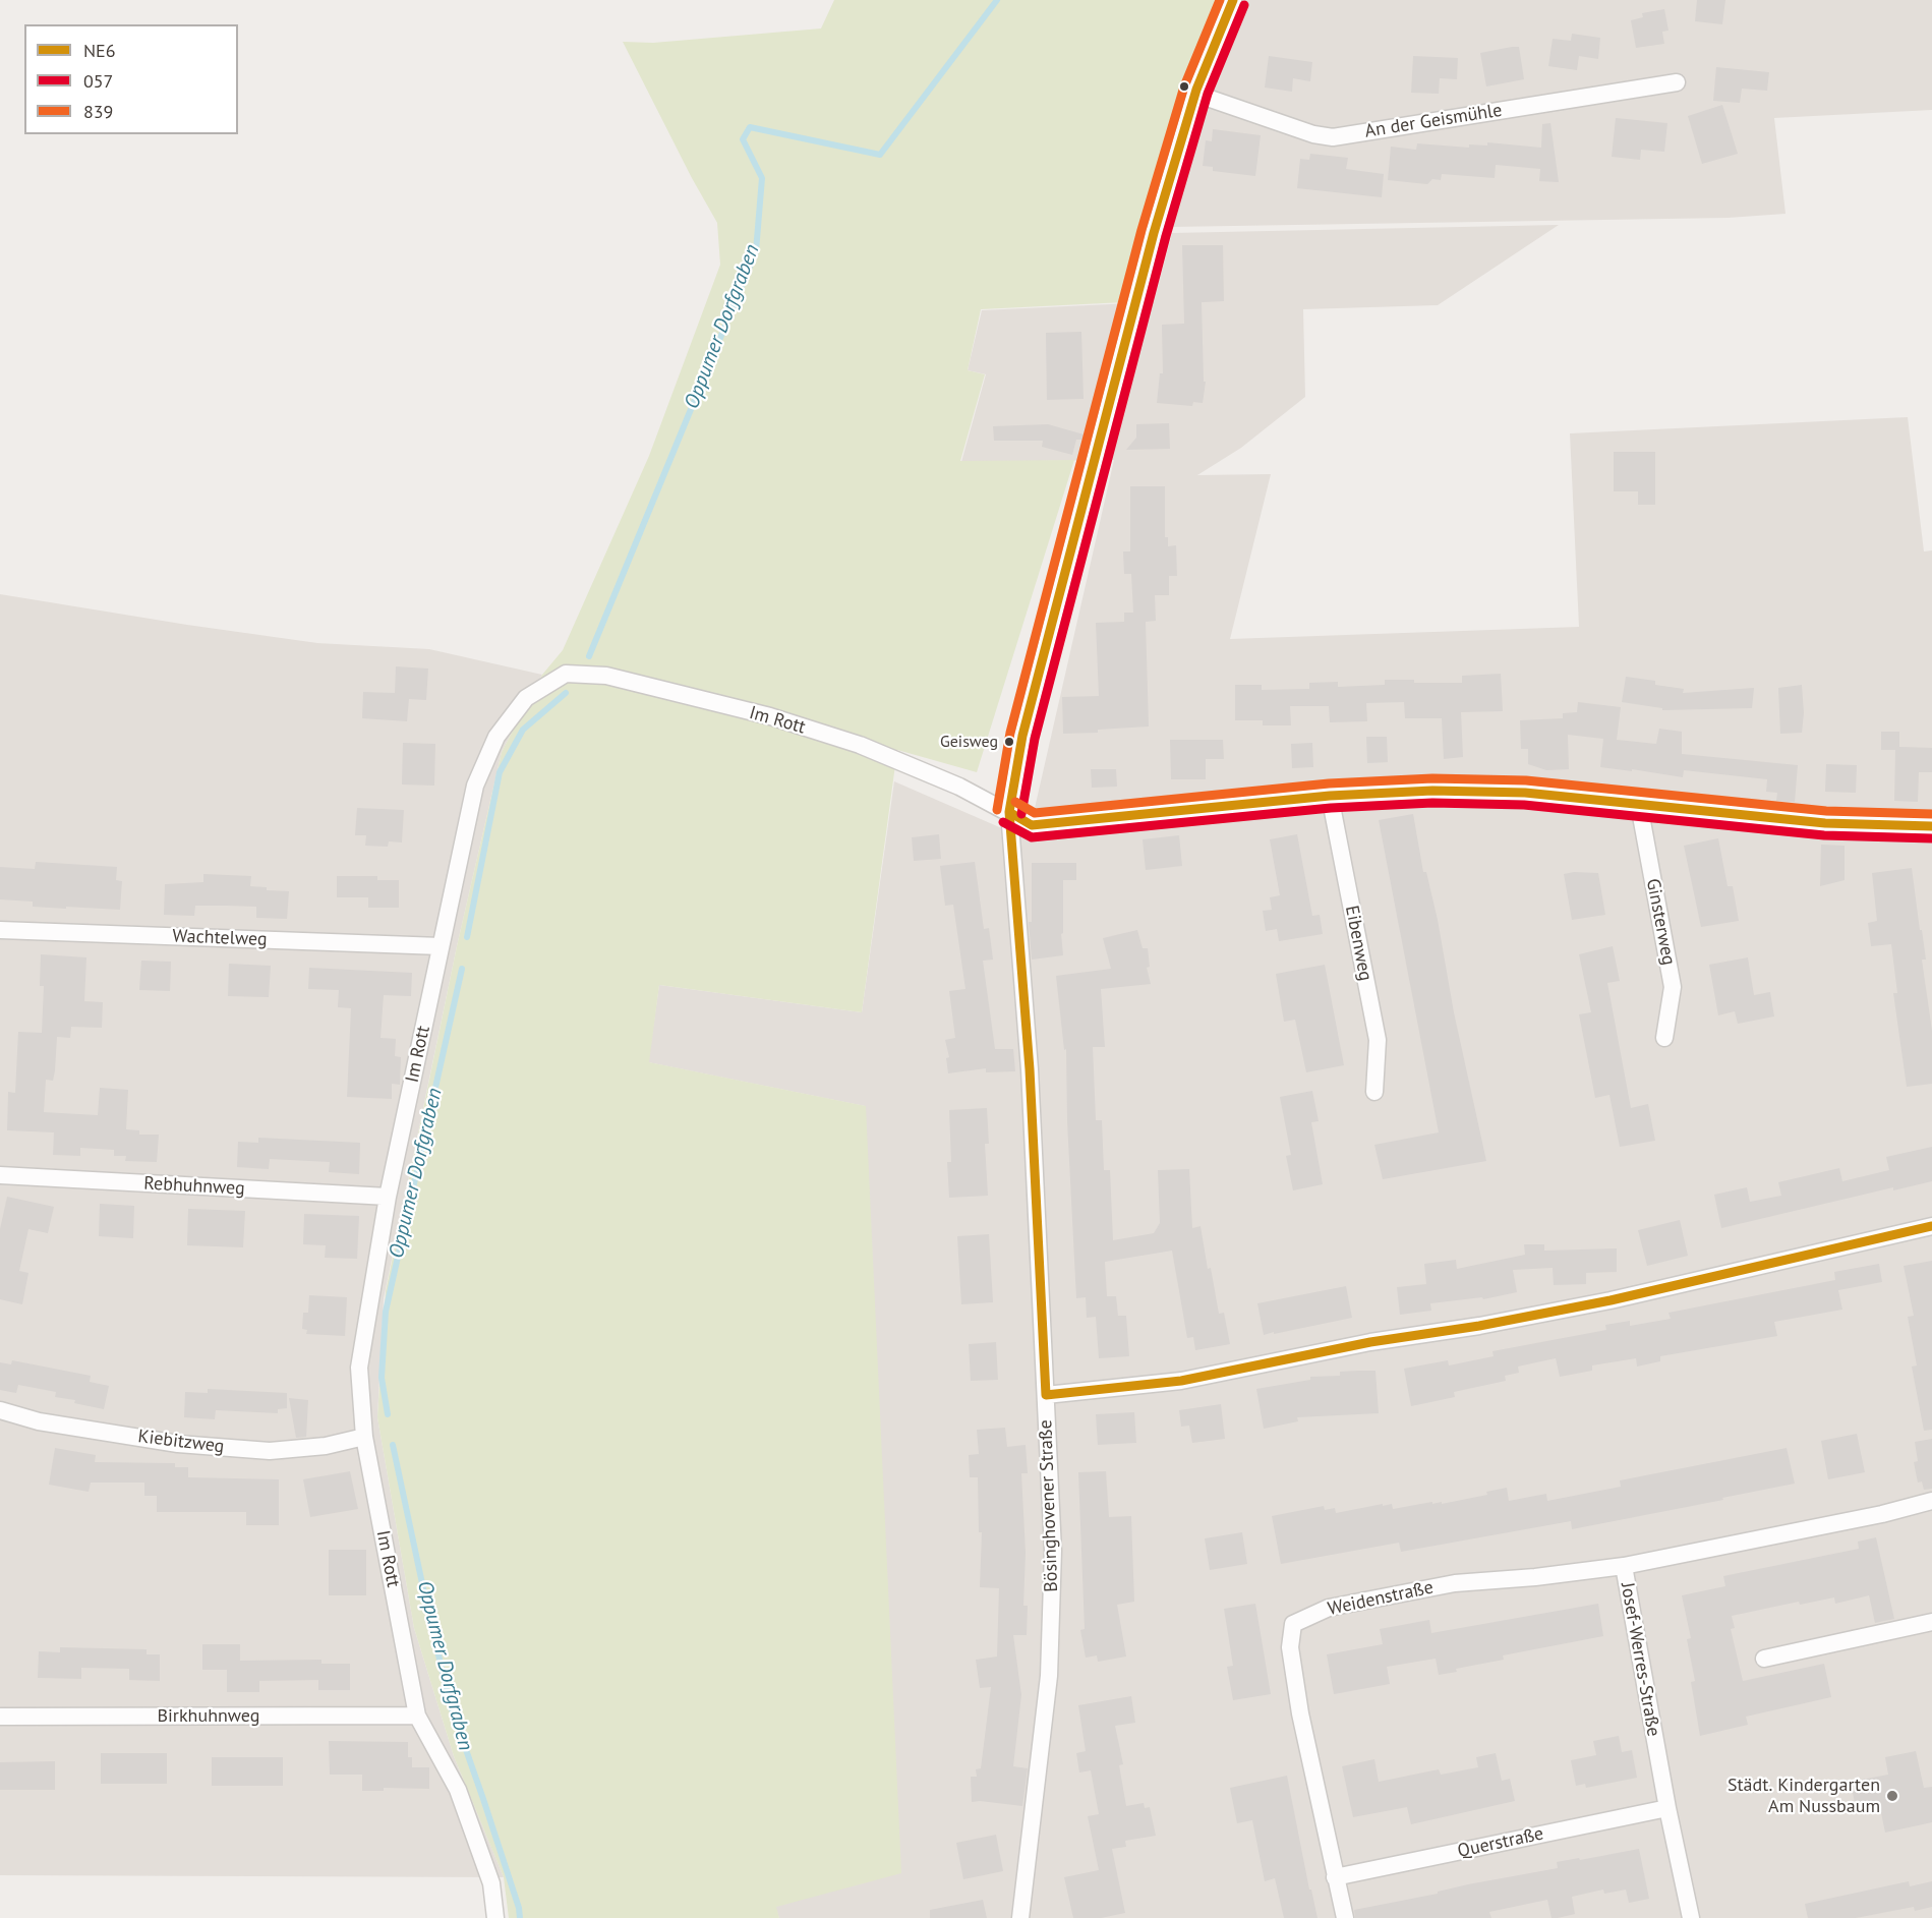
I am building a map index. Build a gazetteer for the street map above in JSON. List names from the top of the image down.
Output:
{
  "streets": {
    "street": [
      "An der Geismühle",
      "Im Rott",
      "Ginsterweg",
      "Wachtelweg",
      "Eibenweg",
      "Rebhuhnweg",
      "Kiebitzweg",
      "Bösinghovener Straße",
      "Weidenstraße",
      "Josef-Werres-Straße",
      "Birkhuhnweg",
      "Querstraße"
    ]
  },
  "crossings": [
    ["An der Geismühle", "Bösinghovener Straße"],
    ["Im Rott", "Wachtelweg"],
    ["Im Rott", "Rebhuhnweg"],
    ["Im Rott", "Kiebitzweg"],
    ["Im Rott", "Bösinghovener Straße"],
    ["Im Rott", "Birkhuhnweg"],
    ["Weidenstraße", "Josef-Werres-Straße"],
    ["Weidenstraße", "Querstraße"],
    ["Josef-Werres-Straße", "Querstraße"]
  ],
  "water": ["Oppumer Dorfgraben"],
  "places": ["Geisweg", "Städt. Kindergarten Am Nussbaum"],
  "lines": ["transit line NE6", "transit line 839", "transit line 057"],
  "legend": ["NE6", "057", "839"]
}
